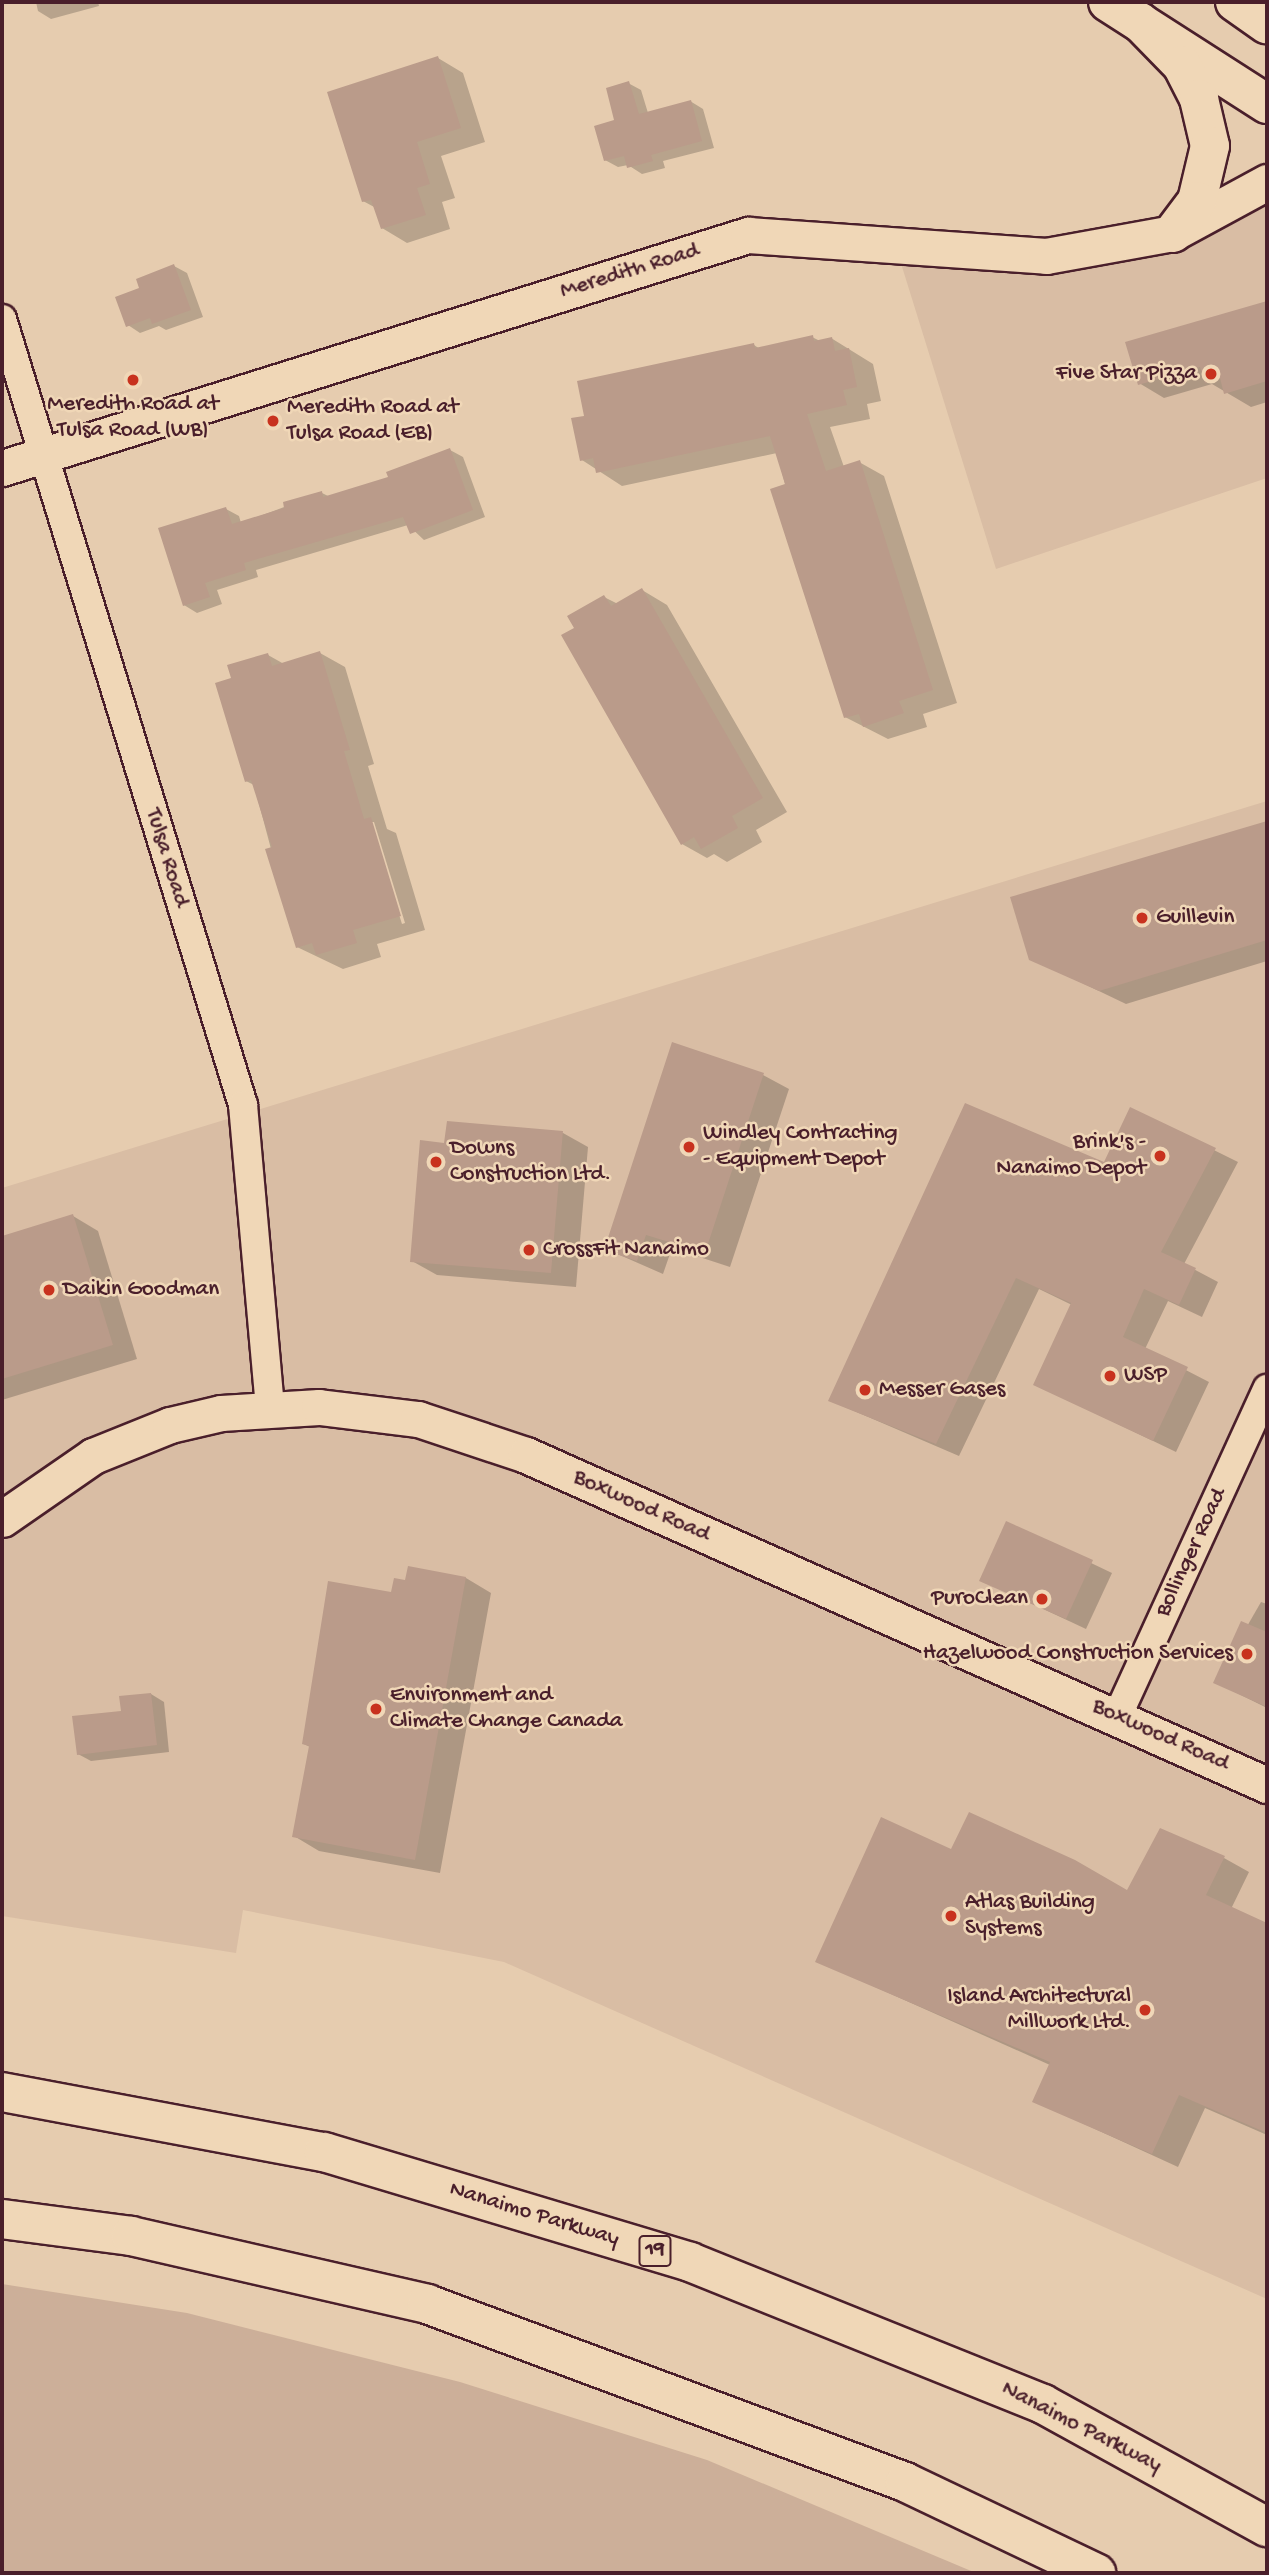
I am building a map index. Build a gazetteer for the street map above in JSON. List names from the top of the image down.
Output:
{
  "streets": {
    "main road": ["Nanaimo Parkway", "19"],
    "street": [
      "Meredith Road",
      "Tulsa Road",
      "Boxwood Road",
      "Bollinger Road"
    ]
  },
  "crossings": [
    ["Meredith Road", "Tulsa Road"],
    ["Tulsa Road", "Boxwood Road"],
    ["Boxwood Road", "Bollinger Road"]
  ],
  "places": [
    "Five Star Pizza",
    "Meredith Road at Tulsa Road (WB)",
    "Meredith Road at Tulsa Road (EB)",
    "Guillevin",
    "Windley Contracting - Equipment Depot",
    "Brink's - Nanaimo Depot",
    "Downs Construction Ltd.",
    "CrossFit Nanaimo",
    "Daikin Goodman",
    "WSP",
    "Messer Gases",
    "PuroClean",
    "Hazelwood Construction Services",
    "Environment and Climate Change Canada",
    "Atlas Building Systems",
    "Island Architectural Millwork Ltd."
  ]
}
